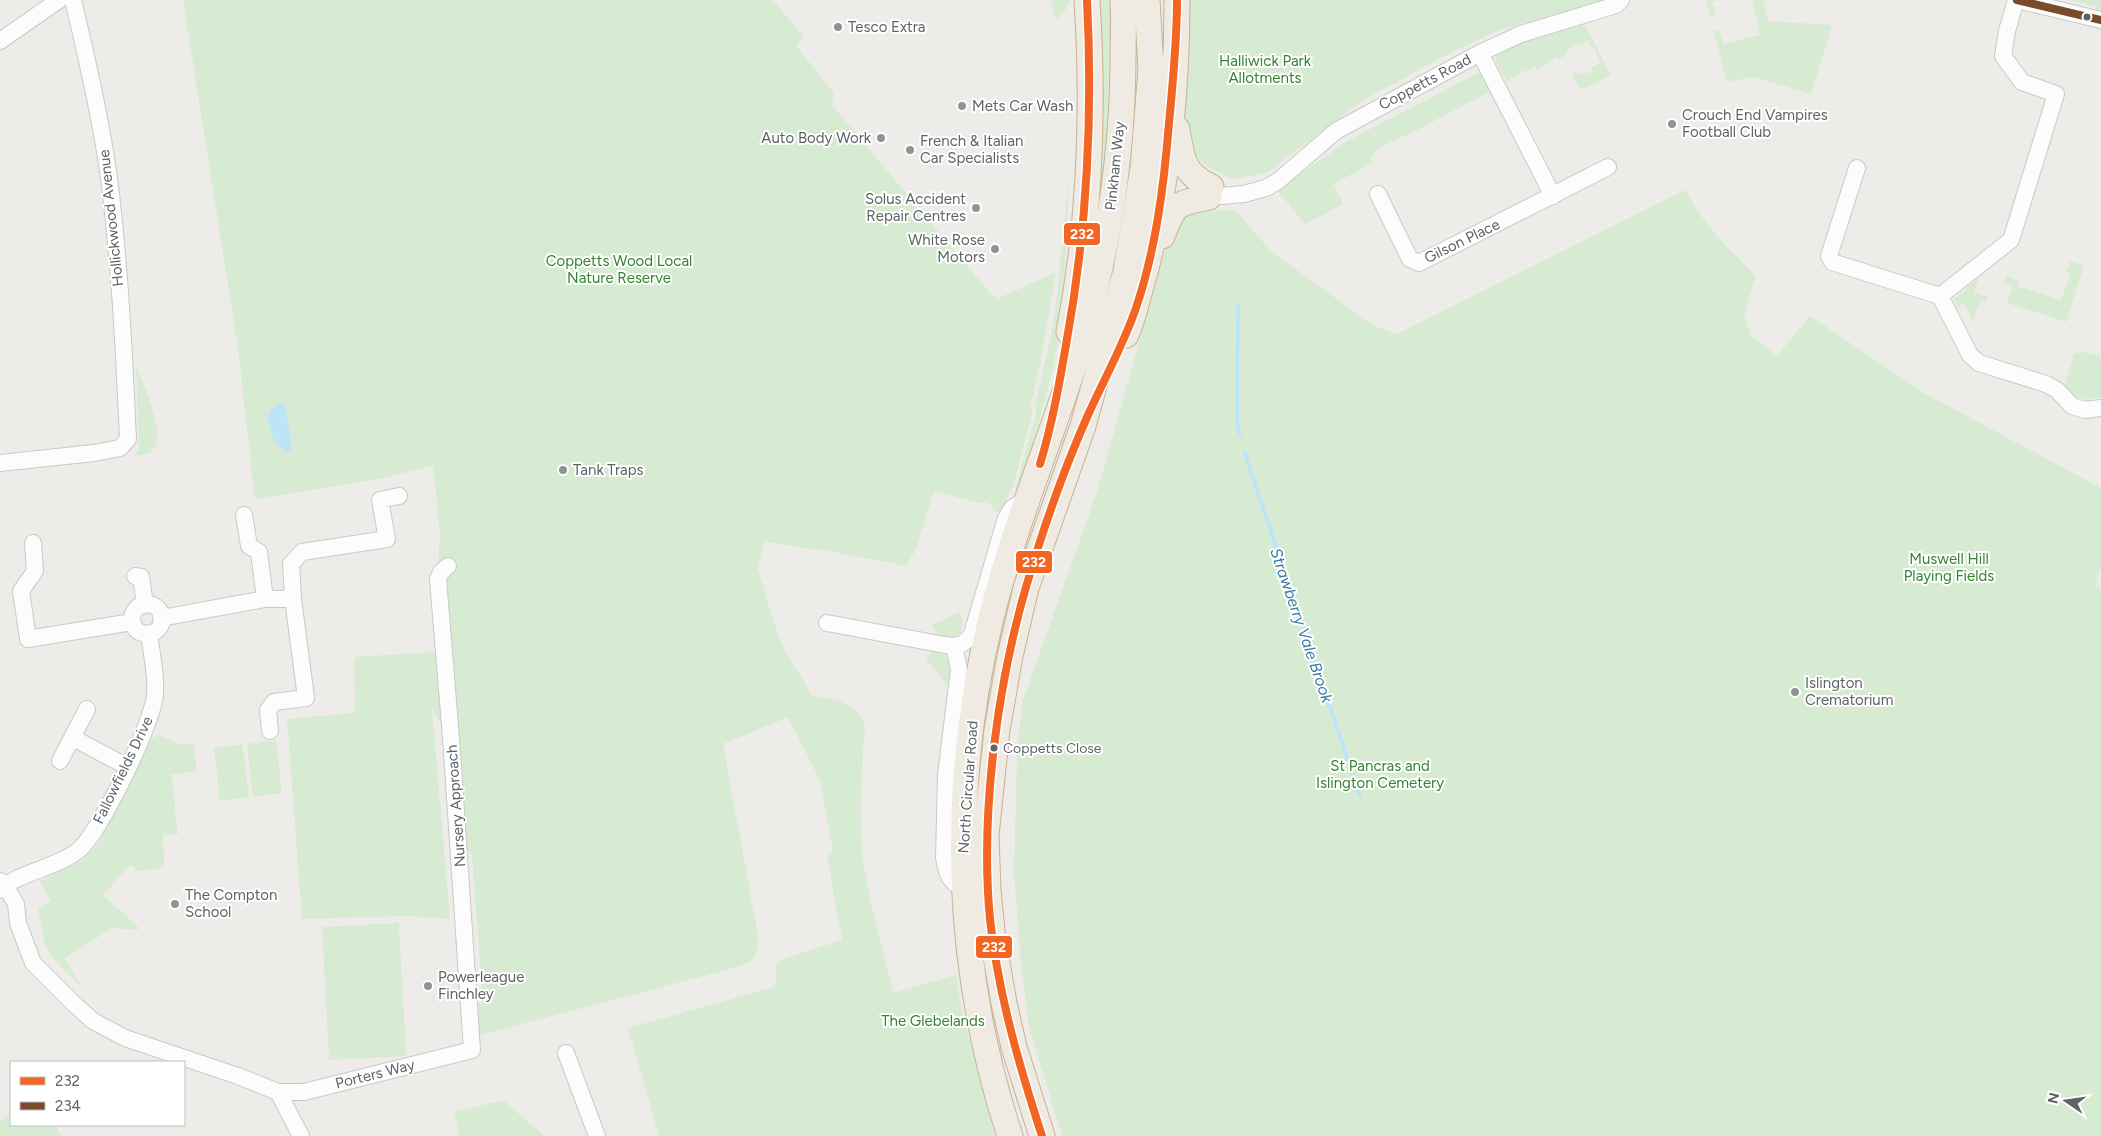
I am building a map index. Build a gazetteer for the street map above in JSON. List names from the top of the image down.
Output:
{
  "streets": {
    "highway": ["Pinkham Way", "North Circular Road"],
    "street": [
      "Coppetts Road",
      "Hollickwood Avenue",
      "Gilson Place",
      "Fallowfields Drive",
      "Nursery Approach",
      "Porters Way"
    ]
  },
  "crossings": [
    ["Pinkham Way", "North Circular Road"],
    ["Nursery Approach", "Porters Way"]
  ],
  "water": ["Strawberry Vale Brook"],
  "parks": [
    "Halliwick Park Allotments",
    "Coppetts Wood Local Nature Reserve",
    "Muswell Hill Playing Fields",
    "St Pancras and Islington Cemetery",
    "The Glebelands"
  ],
  "places": [
    "Tesco Extra",
    "Mets Car Wash",
    "Crouch End Vampires Football Club",
    "Auto Body Work",
    "French & Italian Car Specialists",
    "Solus Accident Repair Centres",
    "White Rose Motors",
    "Tank Traps",
    "Islington Crematorium",
    "Coppetts Close",
    "The Compton School",
    "Powerleague Finchley"
  ],
  "lines": ["transit line 232", "transit line 234"],
  "legend": ["232", "234"],
  "north": "left"
}
